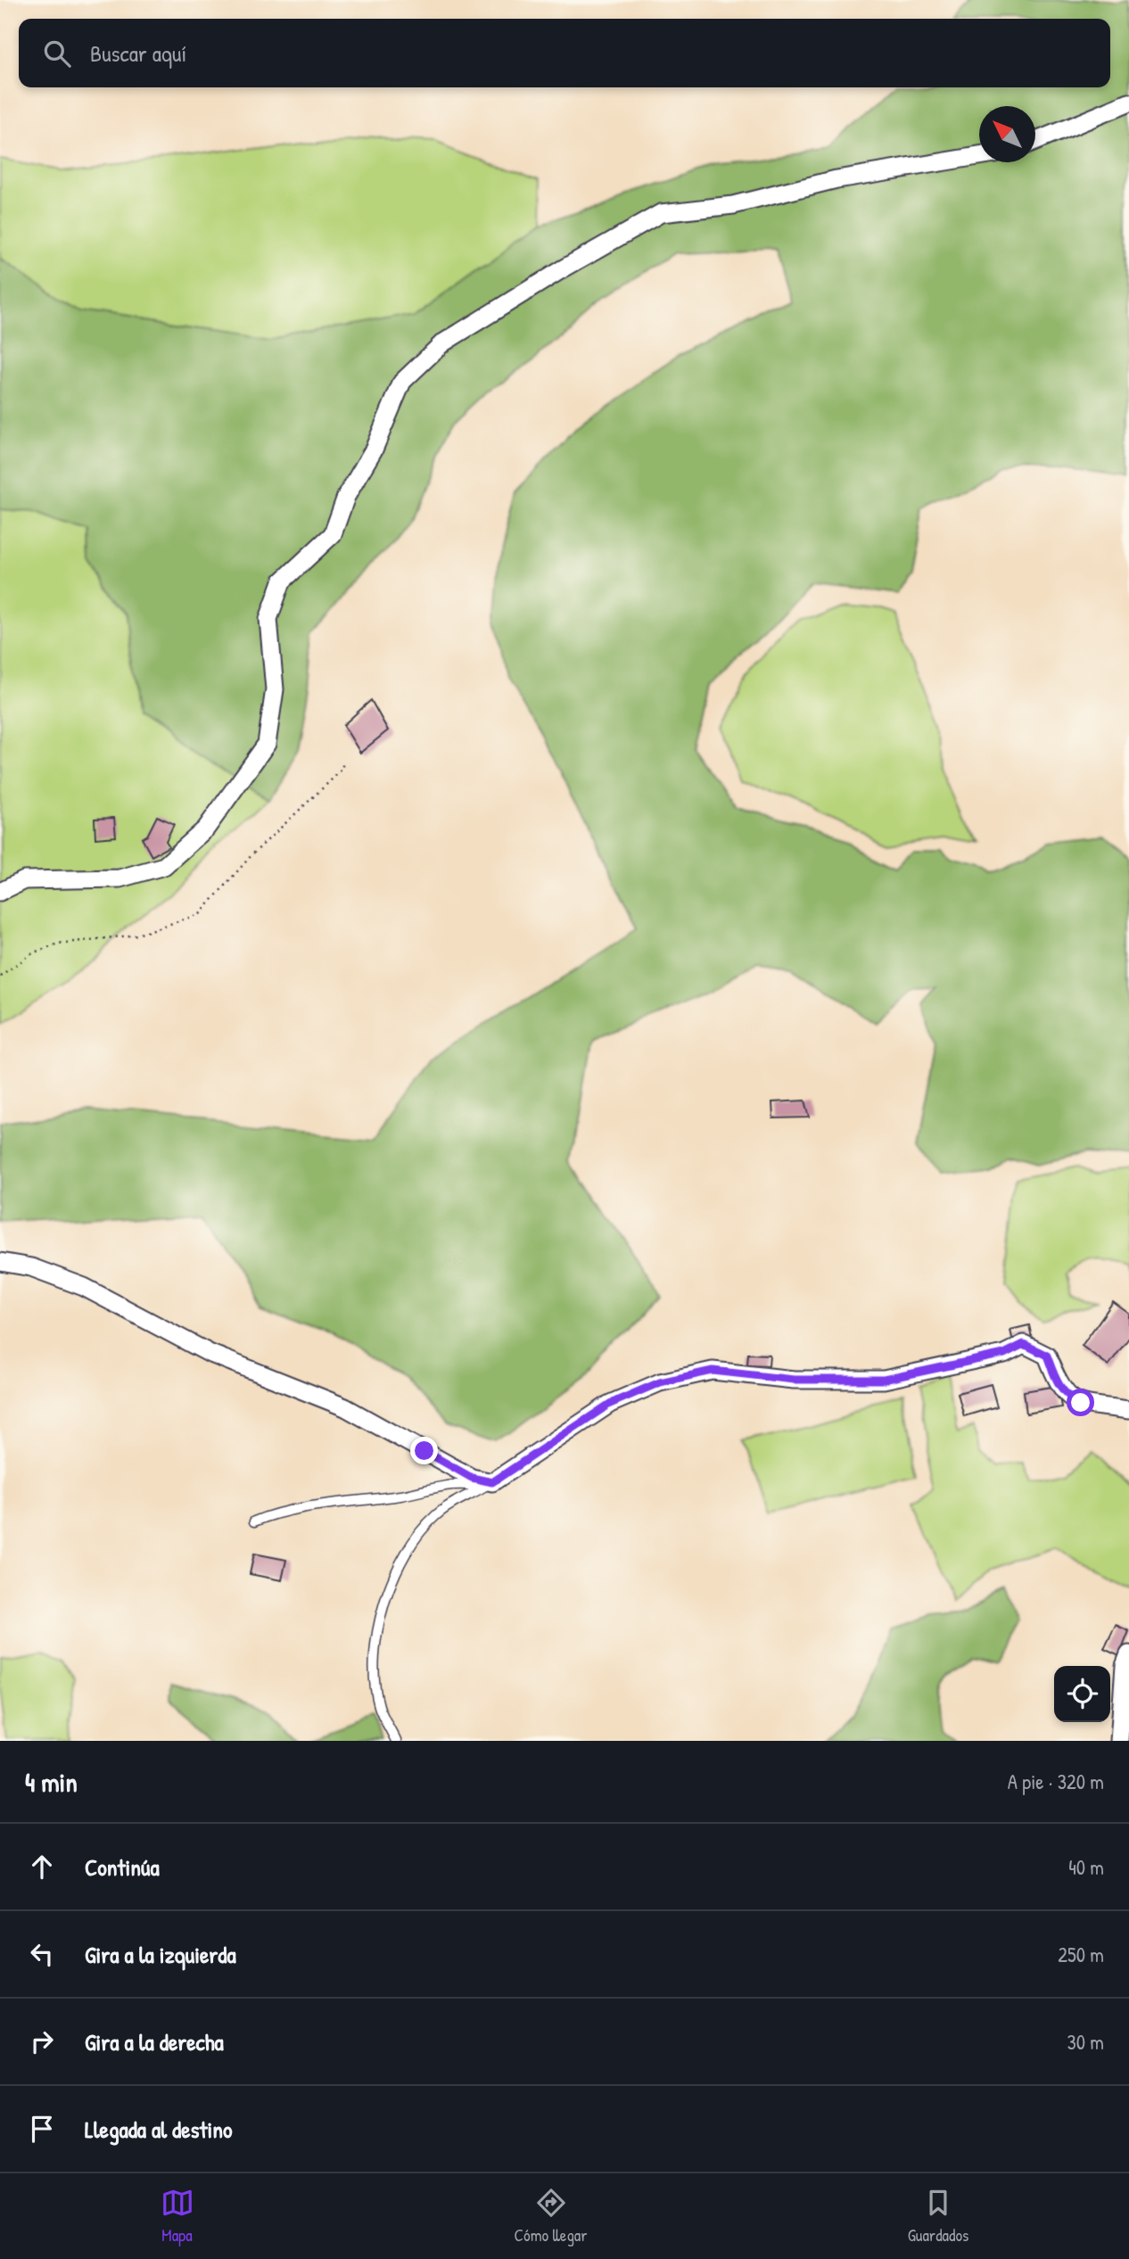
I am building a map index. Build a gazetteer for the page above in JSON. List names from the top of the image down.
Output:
{
  "north": "top left",
  "page": {
    "search": "Buscar aquí",
    "heading": ["4 min", "A pie · 320 m"],
    "list": [
      ["Continúa", "40 m"],
      ["Gira a la izquierda", "250 m"],
      ["Gira a la derecha", "30 m"],
      "Llegada al destino"
    ],
    "nav": ["Mapa", "Cómo llegar", "Guardados"]
  }
}
